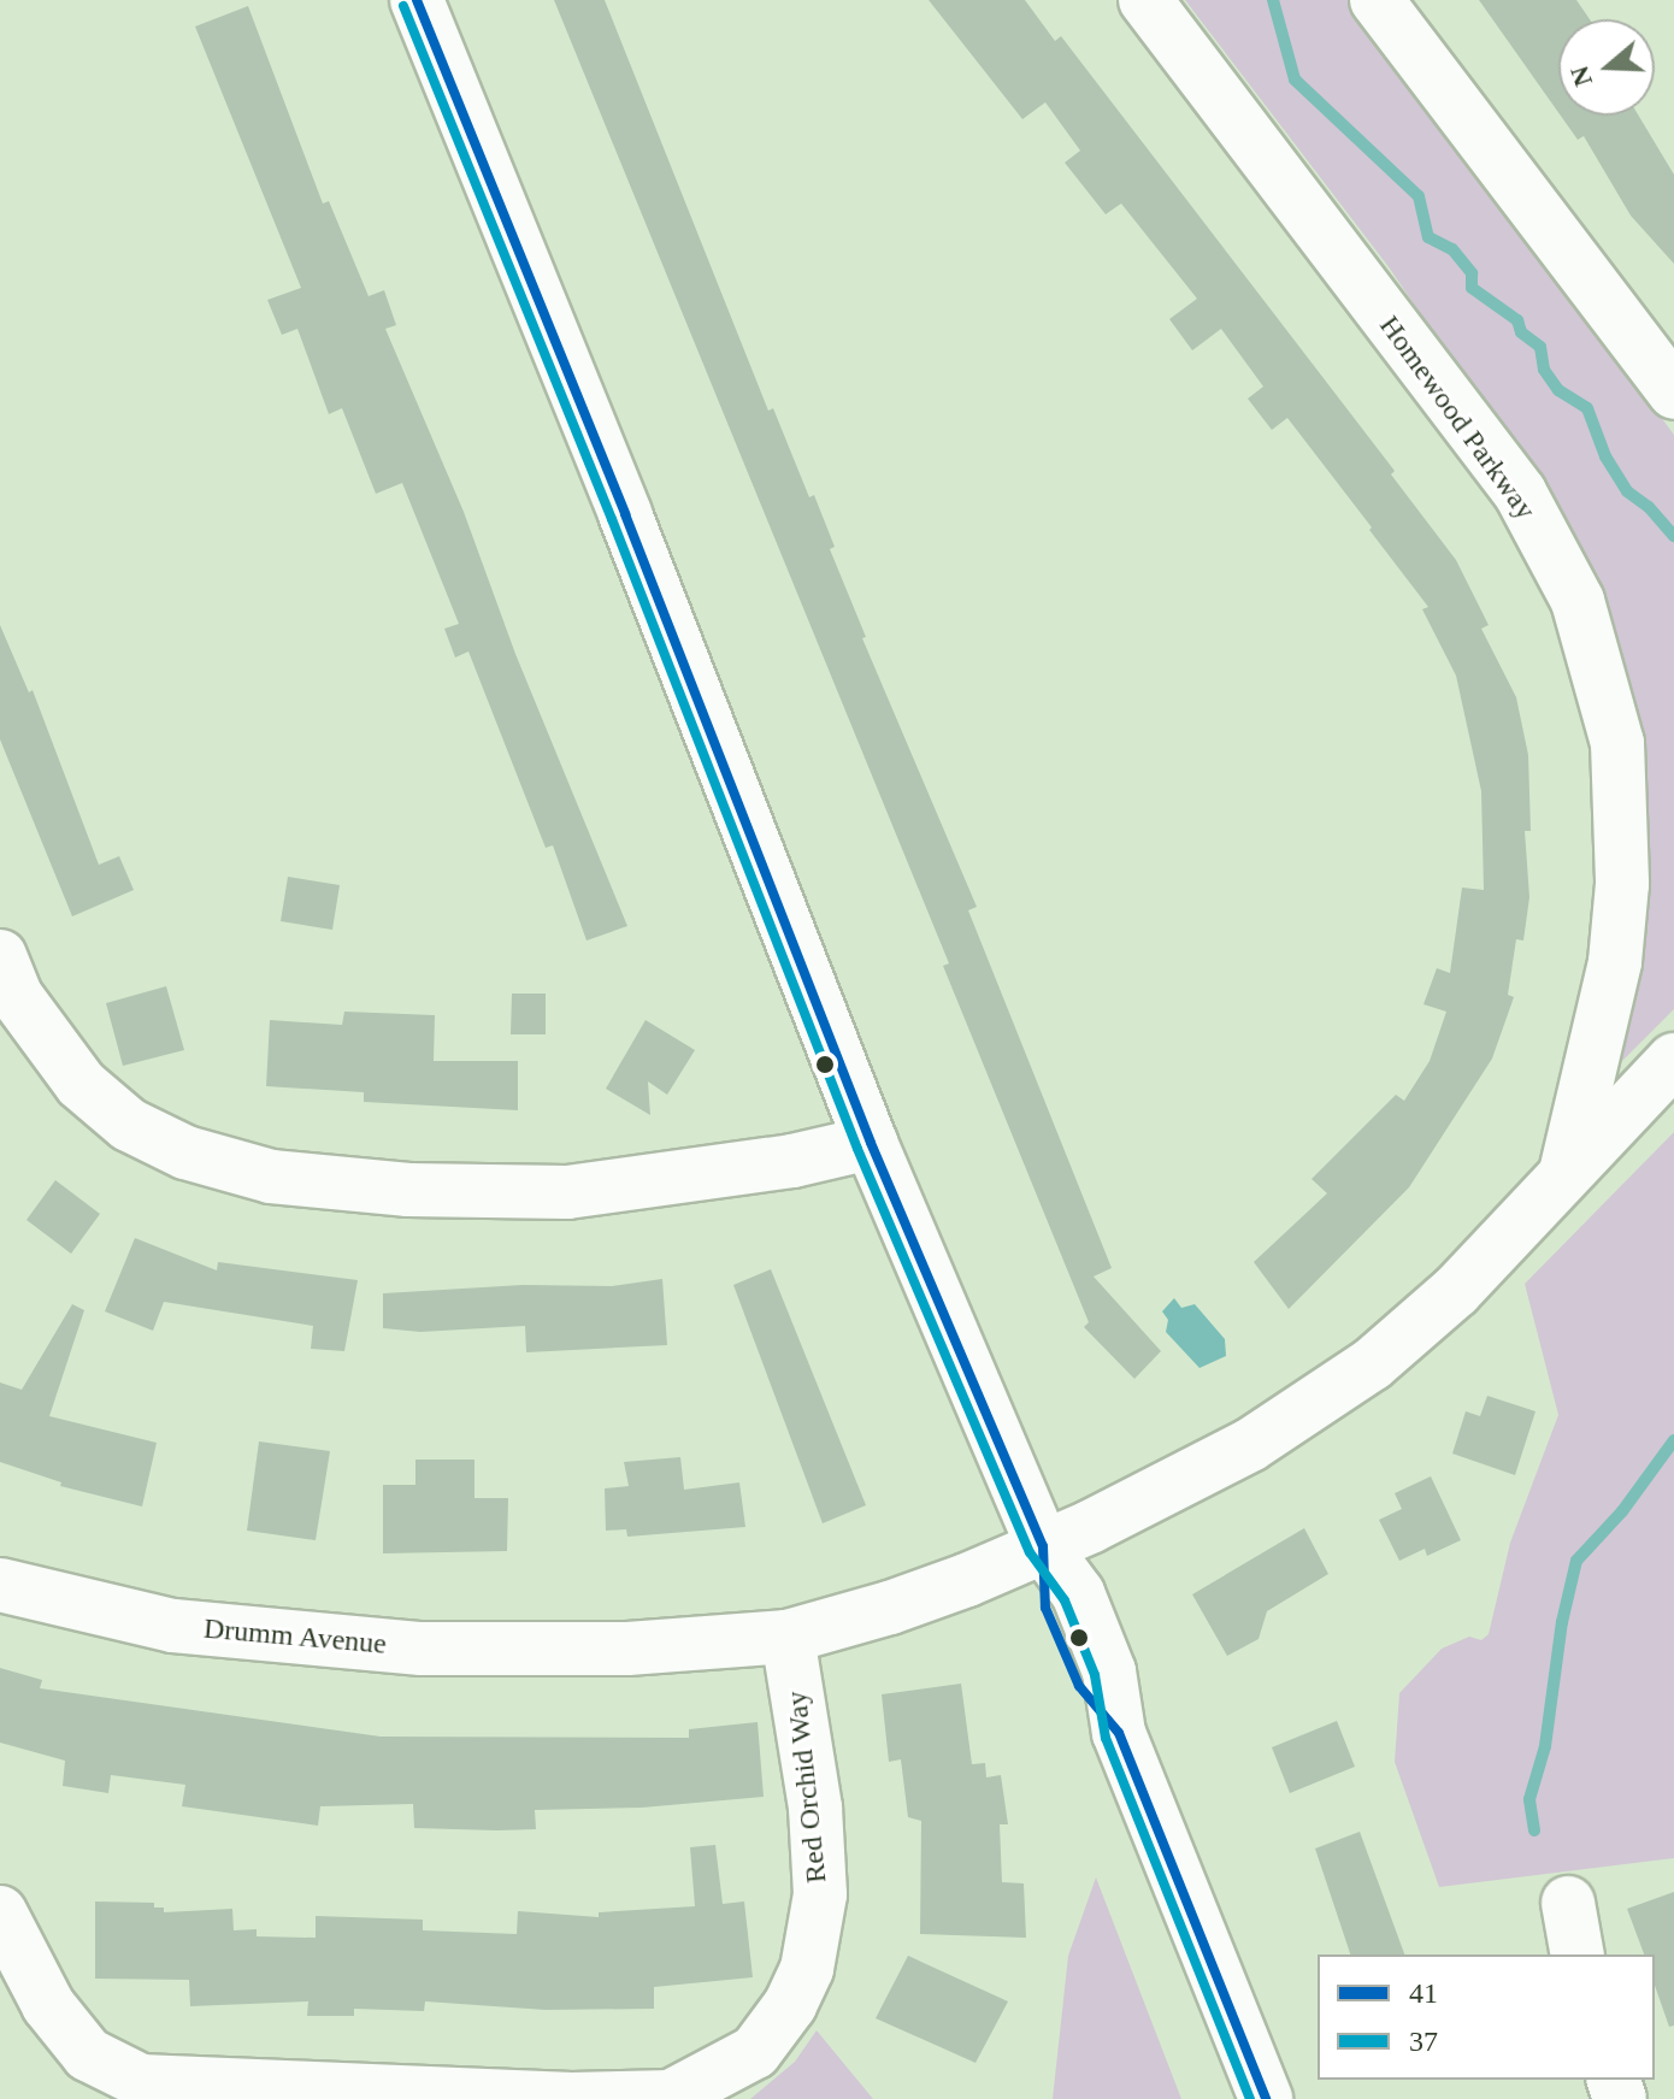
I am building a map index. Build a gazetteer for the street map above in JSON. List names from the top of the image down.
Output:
{
  "streets": {
    "street": ["Homewood Parkway", "Drumm Avenue", "Red Orchid Way"]
  },
  "crossings": [
    ["Homewood Parkway", "Drumm Avenue"],
    ["Drumm Avenue", "Red Orchid Way"]
  ],
  "lines": ["transit line 41", "transit line 37"],
  "legend": ["41", "37"],
  "north": "left"
}
